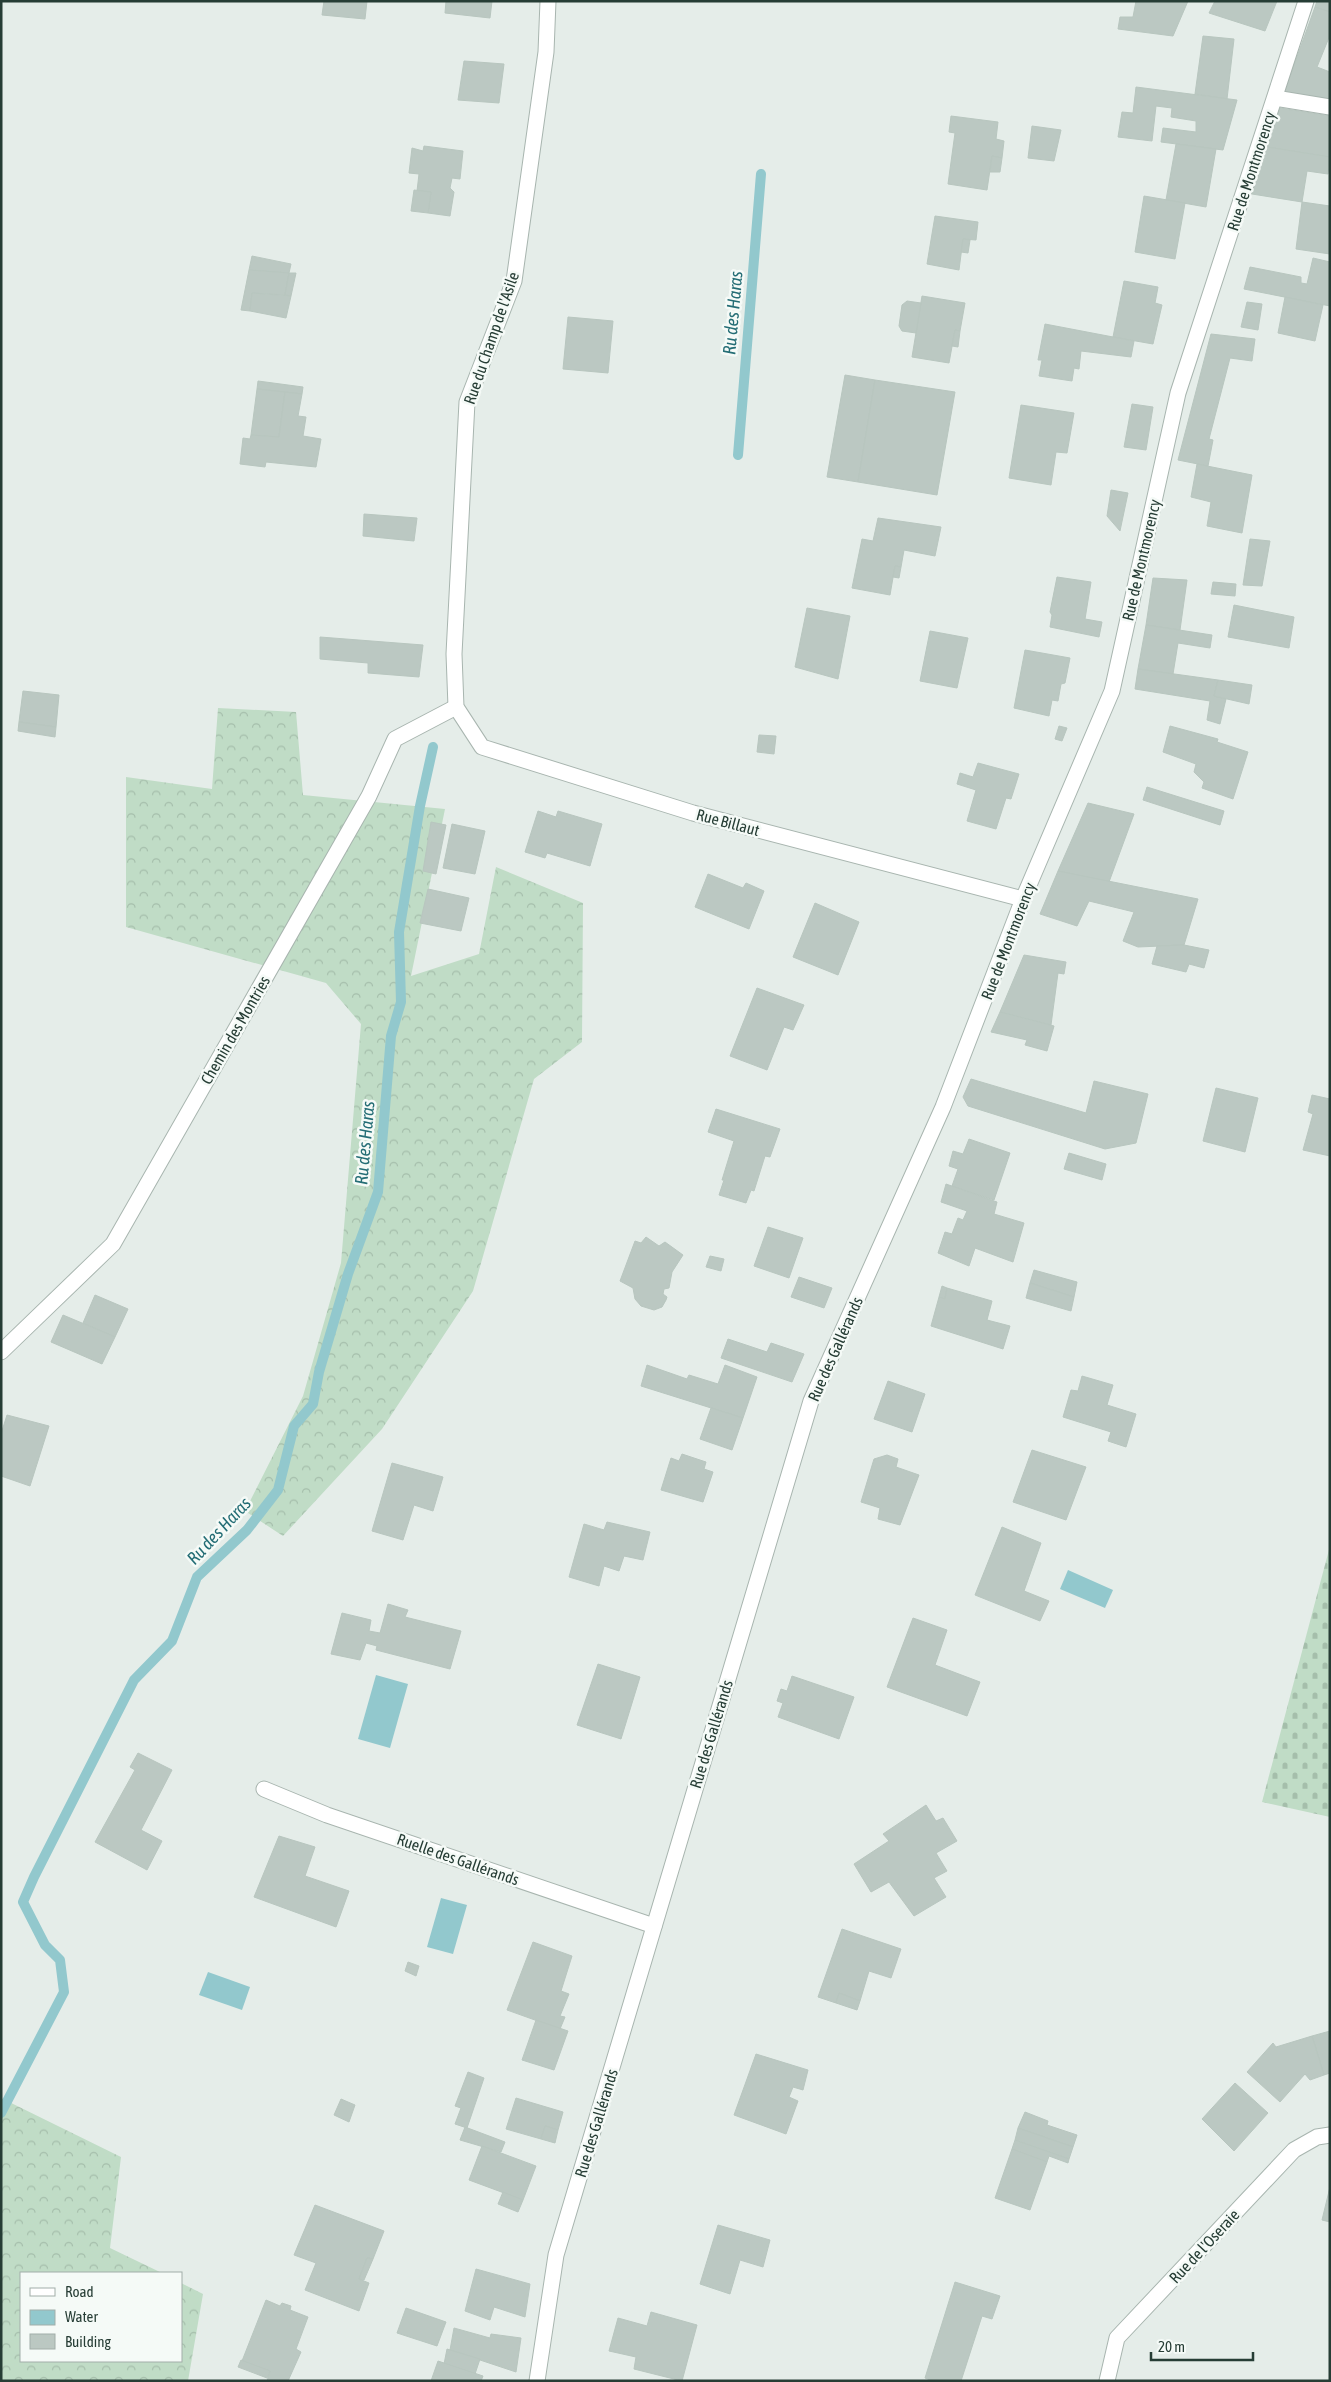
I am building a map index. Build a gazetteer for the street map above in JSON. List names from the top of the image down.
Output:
{
  "streets": {
    "street": [
      "Rue de Montmorency",
      "Rue du Champ de l'Asile",
      "Rue Billaut",
      "Chemin des Montries",
      "Rue des Gallérands",
      "Ruelle des Gallérands",
      "Rue de l'Oseraie"
    ]
  },
  "crossings": [
    ["Rue de Montmorency", "Rue Billaut"],
    ["Rue de Montmorency", "Rue des Gallérands"],
    ["Rue du Champ de l'Asile", "Rue Billaut"],
    ["Rue du Champ de l'Asile", "Chemin des Montries"],
    ["Rue Billaut", "Chemin des Montries"],
    ["Rue des Gallérands", "Ruelle des Gallérands"]
  ],
  "water": ["Ru des Haras"],
  "legend": ["Road", "Water", "Building"],
  "scale_bar": "20 m"
}
